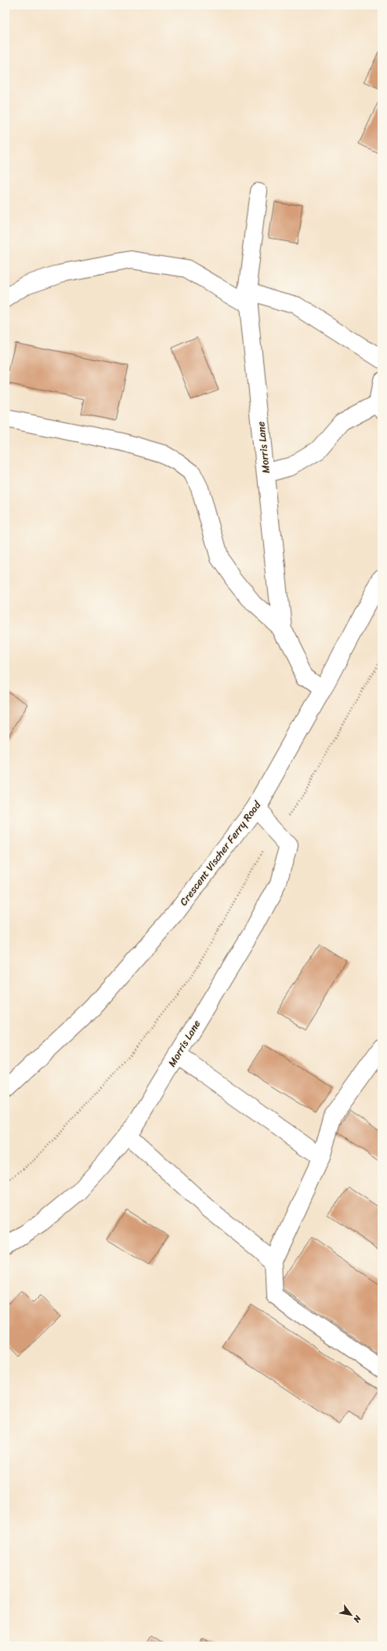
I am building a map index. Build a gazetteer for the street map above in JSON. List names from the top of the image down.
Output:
{
  "streets": {
    "street": ["Morris Lane", "Crescent Vischer Ferry Road"]
  },
  "crossings": [
    ["Morris Lane", "Crescent Vischer Ferry Road"]
  ],
  "north": "bottom right"
}
